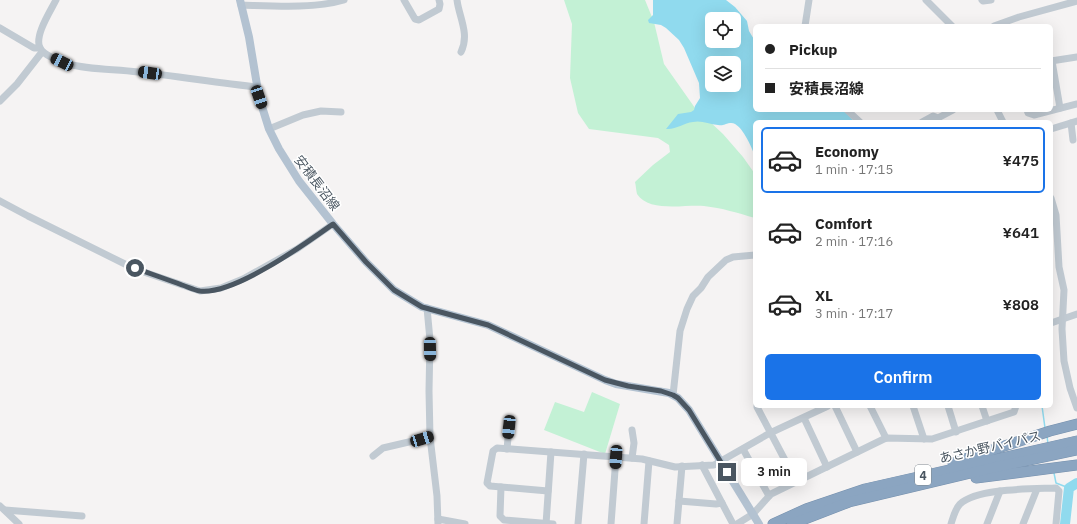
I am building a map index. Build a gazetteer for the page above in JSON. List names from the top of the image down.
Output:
{
  "streets": {
    "highway": ["あさか野バイパス", "4"],
    "main road": ["安積長沼線"]
  },
  "page": {
    "banner": ["Pickup", "安積長沼線"],
    "list": [
      {
        "name": "Economy",
        "note": "1 min · 17:15",
        "value": "¥475"
      },
      {
        "name": "Comfort",
        "note": "2 min · 17:16",
        "value": "¥641"
      },
      {
        "name": "XL",
        "note": "3 min · 17:17",
        "value": "¥808"
      }
    ],
    "buttons": "Confirm",
    "bubble": "3 min"
  }
}
